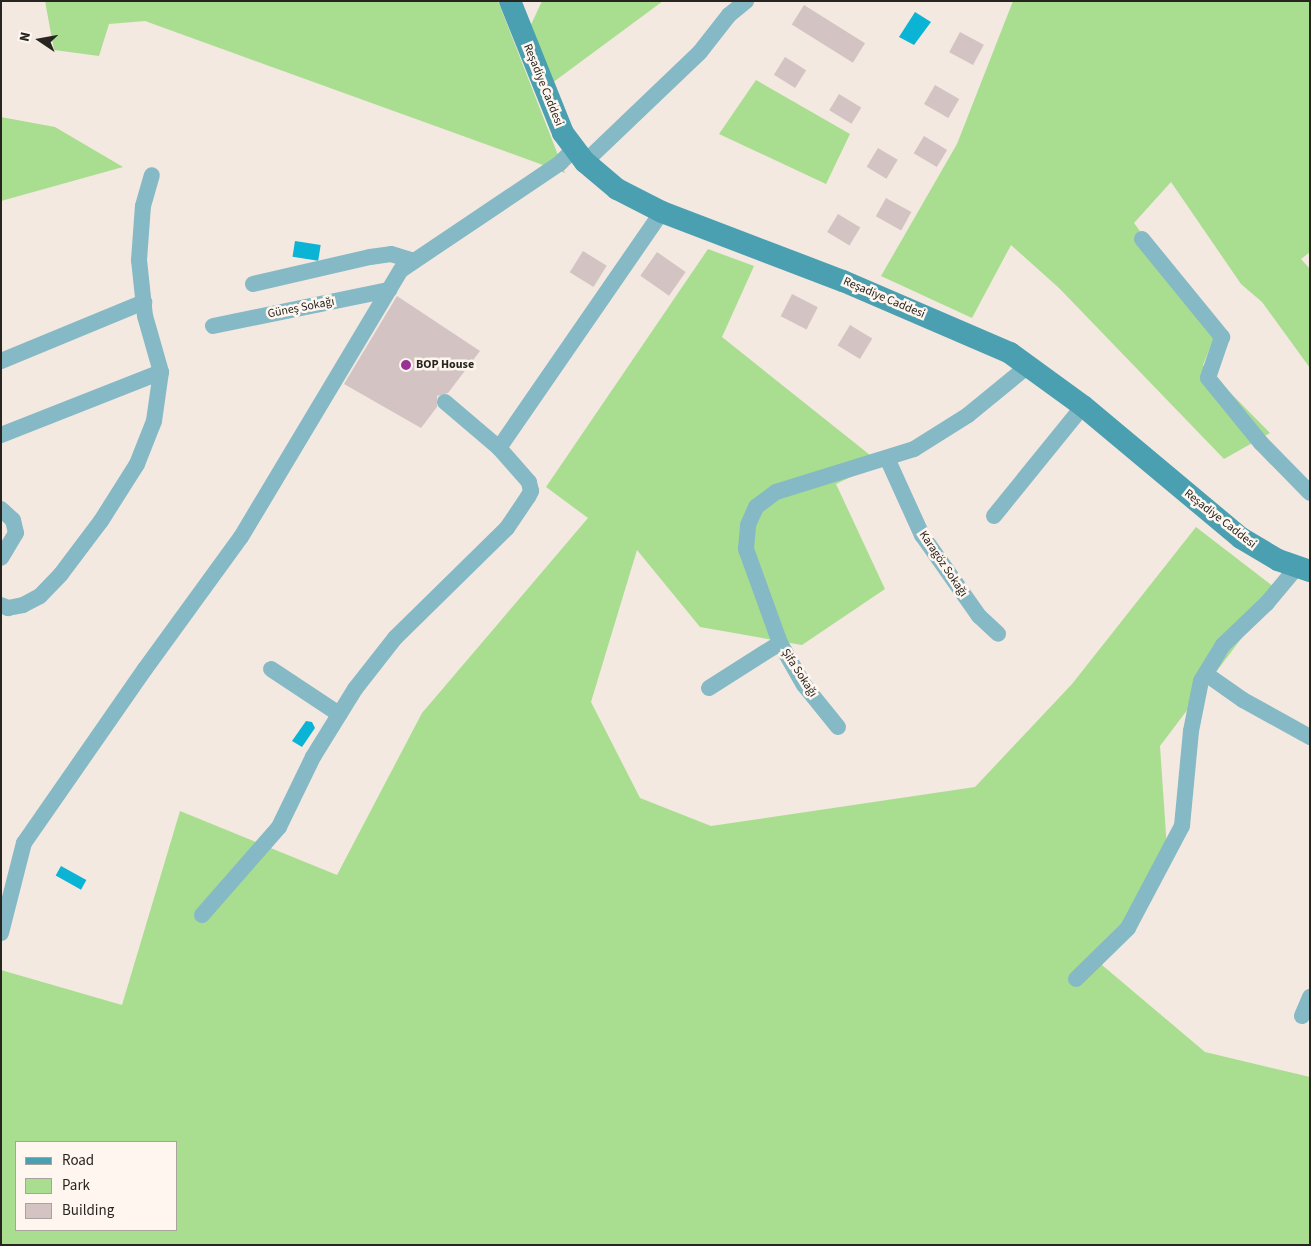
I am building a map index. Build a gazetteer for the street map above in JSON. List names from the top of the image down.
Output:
{
  "streets": {
    "street": [
      "Reşadiye Caddesi",
      "Güneş Sokağı",
      "Karagöz Sokağı",
      "Şifa Sokağı"
    ]
  },
  "crossings": [
    ["Reşadiye Caddesi", "Şifa Sokağı"],
    ["Karagöz Sokağı", "Şifa Sokağı"]
  ],
  "places": ["BOP House"],
  "legend": ["Road", "Park", "Building"],
  "north": "left"
}
